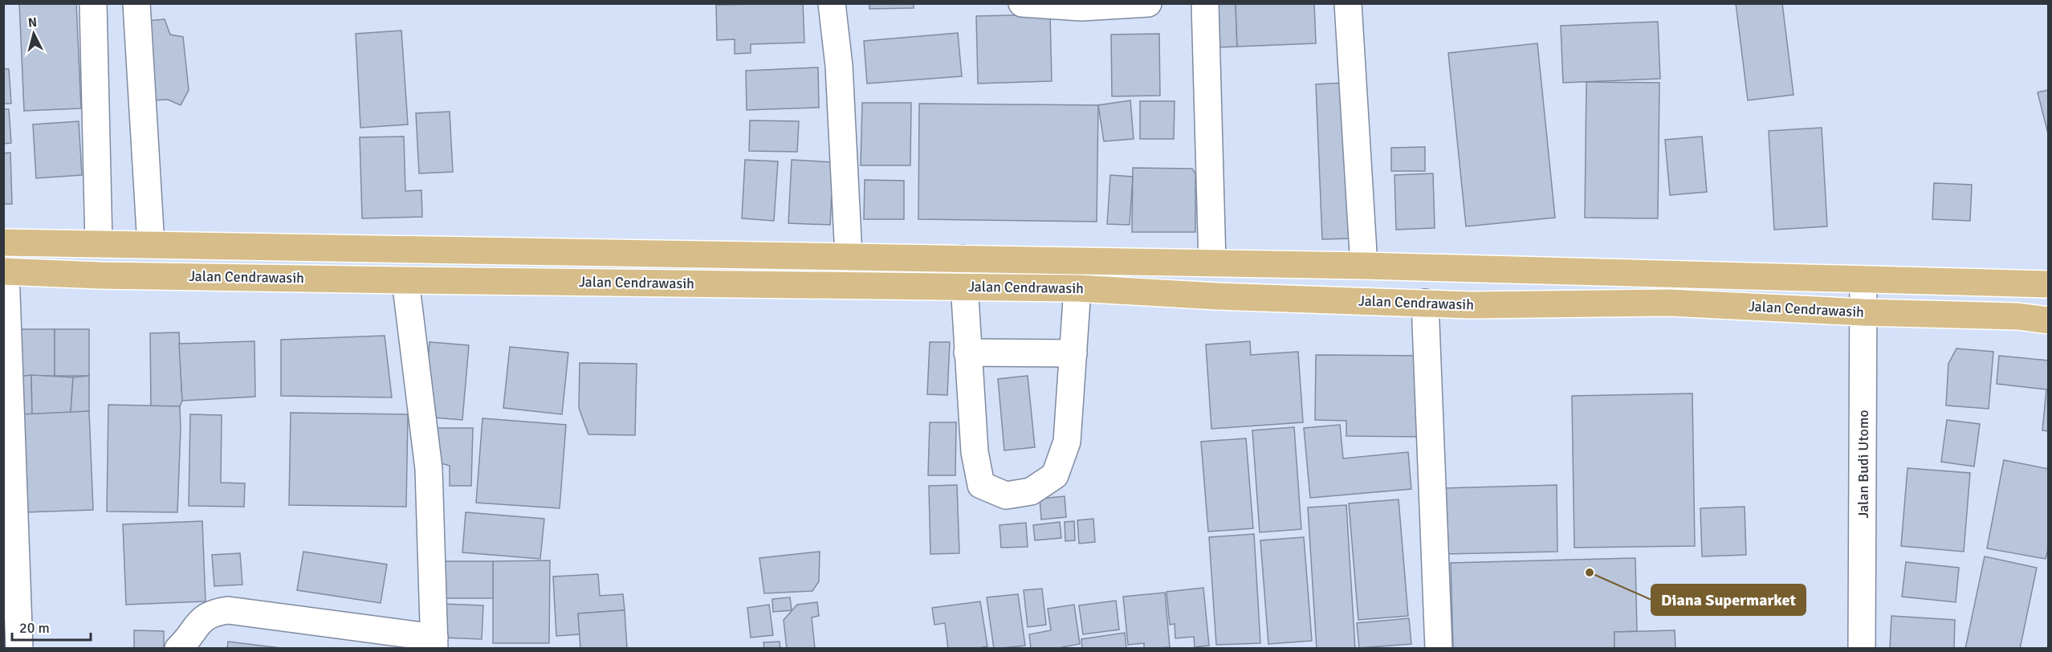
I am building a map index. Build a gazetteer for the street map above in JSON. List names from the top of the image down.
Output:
{
  "streets": {
    "main road": ["Jalan Cendrawasih"],
    "street": ["Jalan Budi Utomo"]
  },
  "crossings": [
    ["Jalan Cendrawasih", "Jalan Budi Utomo"]
  ],
  "places": ["Diana Supermarket"],
  "scale_bar": "20 m",
  "north": "top"
}
